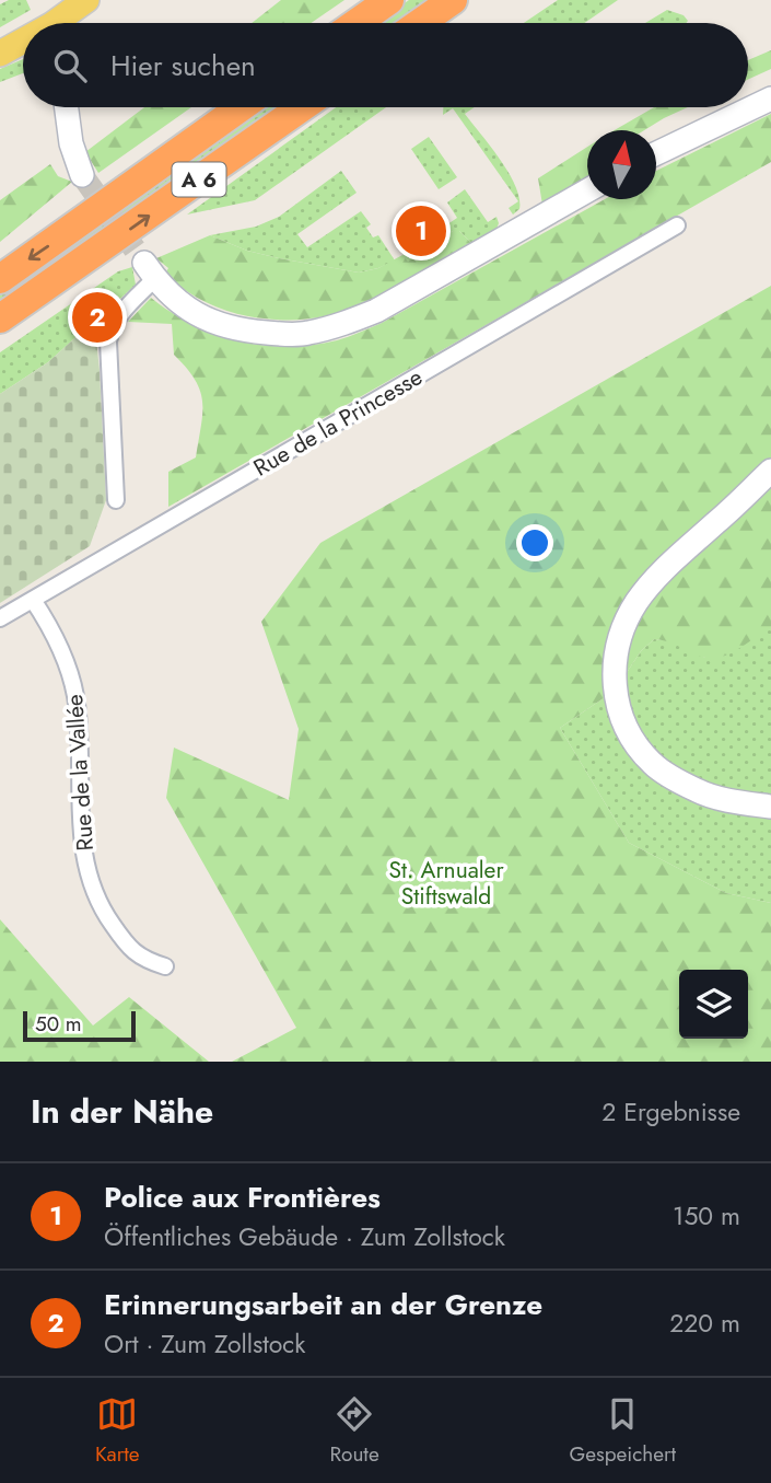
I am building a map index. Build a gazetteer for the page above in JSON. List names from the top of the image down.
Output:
{
  "streets": {
    "highway": ["A 6"],
    "street": ["Rue de la Princesse", "Rue de la Vallée"]
  },
  "crossings": [
    ["Rue de la Princesse", "Rue de la Vallée"]
  ],
  "parks": ["St. Arnualer Stiftswald"],
  "scale_bar": "50 m",
  "north": "top",
  "page": {
    "search": "Hier suchen",
    "pins": ["1", "2"],
    "scale": "50 m",
    "heading": ["In der Nähe", "2 Ergebnisse"],
    "list": [
      {
        "mark": "1",
        "name": "Police aux Frontières",
        "note": "Öffentliches Gebäude · Zum Zollstock",
        "value": "150 m"
      },
      {
        "mark": "2",
        "name": "Erinnerungsarbeit an der Grenze",
        "note": "Ort · Zum Zollstock",
        "value": "220 m"
      }
    ],
    "nav": ["Karte", "Route", "Gespeichert"]
  }
}
